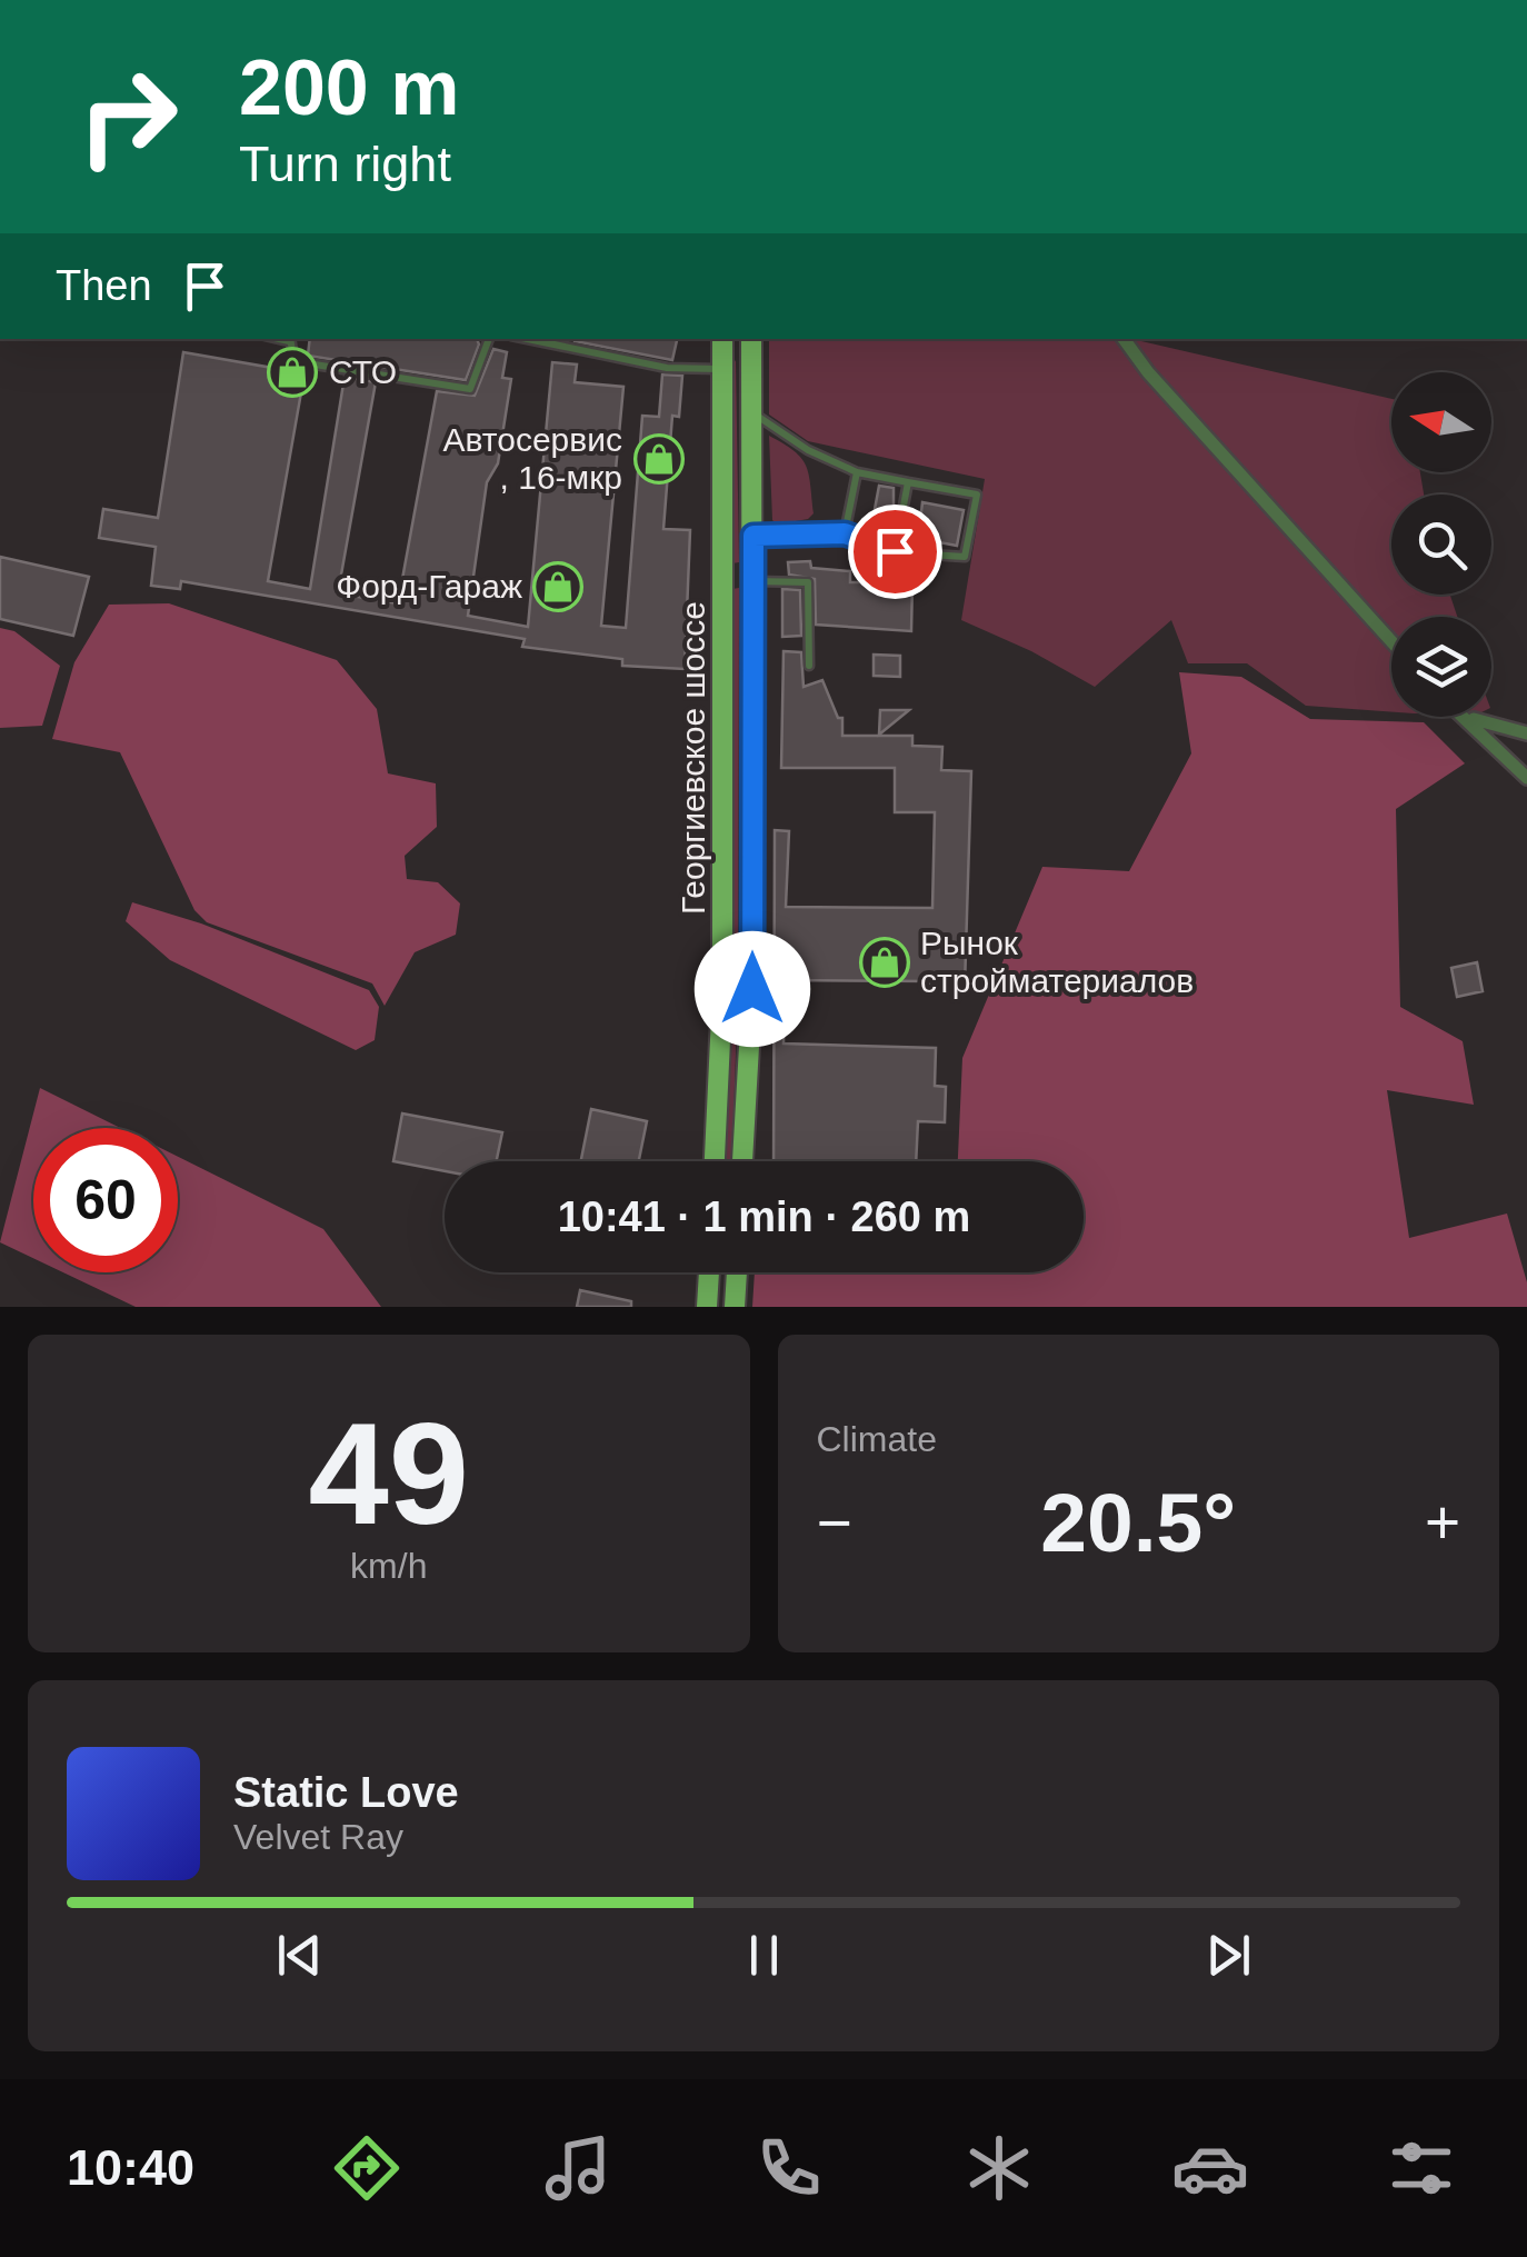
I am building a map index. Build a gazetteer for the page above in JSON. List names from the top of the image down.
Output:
{
  "streets": {
    "main road": ["Георгиевское шоссе"]
  },
  "places": {
    "shop": [
      "СТО",
      "Автосервис , 16-мкр",
      "Форд-Гараж",
      "Рынок стройматериалов"
    ]
  },
  "north": "left",
  "page": {
    "turn": ["200 m", "Turn right"],
    "then": "Then",
    "limit": "60",
    "trip": "10:41 · 1 min · 260 m",
    "tile": [
      ["49", "km/h"],
      "Climate"
    ],
    "heat": ["−", "20.5°", "+"],
    "song": ["Static Love", "Velvet Ray"],
    "tabs": "10:40"
  }
}
